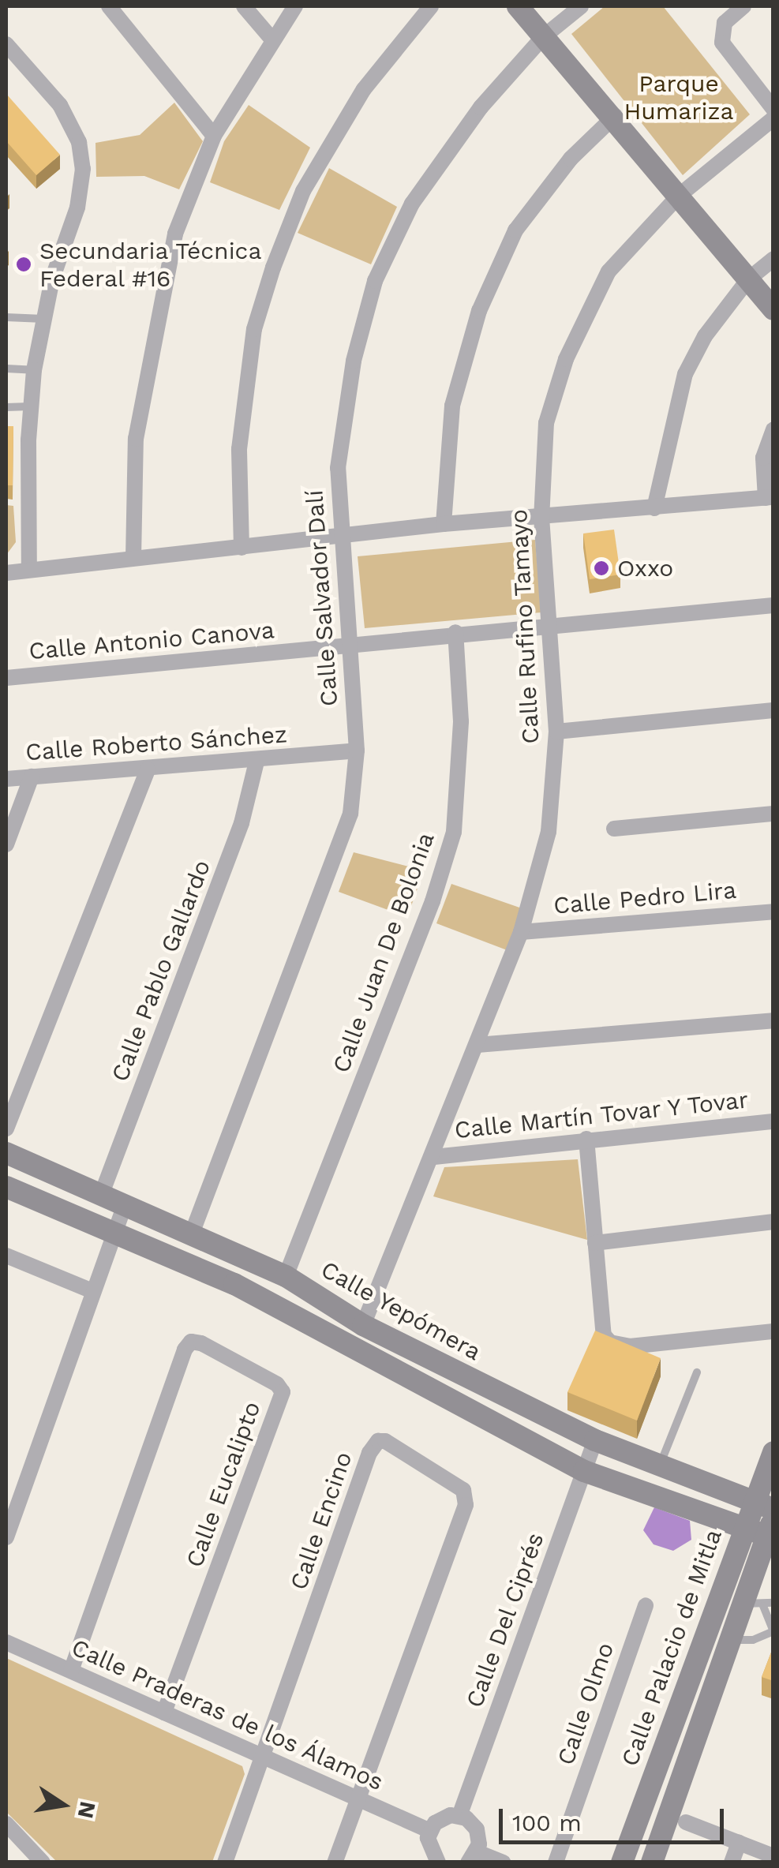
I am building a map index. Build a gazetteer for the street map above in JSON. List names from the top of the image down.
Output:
{
  "streets": {
    "main road": ["Calle Yepómera", "Calle Palacio de Mitla"],
    "street": [
      "Calle Salvador Dalí",
      "Calle Rufino Tamayo",
      "Calle Antonio Canova",
      "Calle Roberto Sánchez",
      "Calle Pedro Lira",
      "Calle Juan De Bolonia",
      "Calle Pablo Gallardo",
      "Calle Martín Tovar Y Tovar",
      "Calle Eucalipto",
      "Calle Encino",
      "Calle Del Ciprés",
      "Calle Olmo",
      "Calle Praderas de los Álamos"
    ]
  },
  "crossings": [
    ["Calle Salvador Dalí", "Calle Antonio Canova"],
    ["Calle Salvador Dalí", "Calle Roberto Sánchez"],
    ["Calle Salvador Dalí", "Calle Yepómera"],
    ["Calle Rufino Tamayo", "Calle Antonio Canova"],
    ["Calle Rufino Tamayo", "Calle Pedro Lira"],
    ["Calle Rufino Tamayo", "Calle Martín Tovar Y Tovar"],
    ["Calle Rufino Tamayo", "Calle Yepómera"],
    ["Calle Antonio Canova", "Calle Juan De Bolonia"],
    ["Calle Roberto Sánchez", "Calle Pablo Gallardo"],
    ["Calle Juan De Bolonia", "Calle Yepómera"],
    ["Calle Pablo Gallardo", "Calle Yepómera"],
    ["Calle Yepómera", "Calle Del Ciprés"],
    ["Calle Yepómera", "Calle Palacio de Mitla"],
    ["Calle Eucalipto", "Calle Praderas de los Álamos"],
    ["Calle Encino", "Calle Praderas de los Álamos"]
  ],
  "parks": ["Parque Humariza"],
  "places": ["Secundaria Técnica Federal #16", "Oxxo"],
  "scale_bar": "100 m",
  "north": "right"
}
